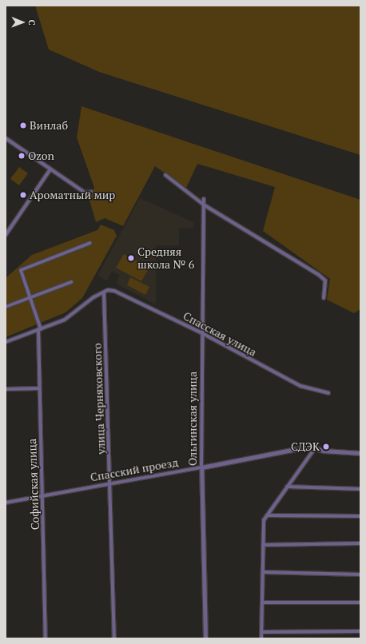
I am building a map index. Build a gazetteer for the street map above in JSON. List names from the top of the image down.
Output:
{
  "streets": {
    "street": [
      "Спасская улица",
      "улица Черняховского",
      "Ольгинская улица",
      "Спасский проезд",
      "Софийская улица"
    ]
  },
  "crossings": [
    ["Спасская улица", "улица Черняховского"],
    ["Спасская улица", "Ольгинская улица"],
    ["улица Черняховского", "Спасский проезд"],
    ["Ольгинская улица", "Спасский проезд"],
    ["Спасский проезд", "Софийская улица"]
  ],
  "places": [
    "Винлаб",
    "Ozon",
    "Ароматный мир",
    "Средняя школа № 6",
    "СДЭК"
  ],
  "north": "right"
}
